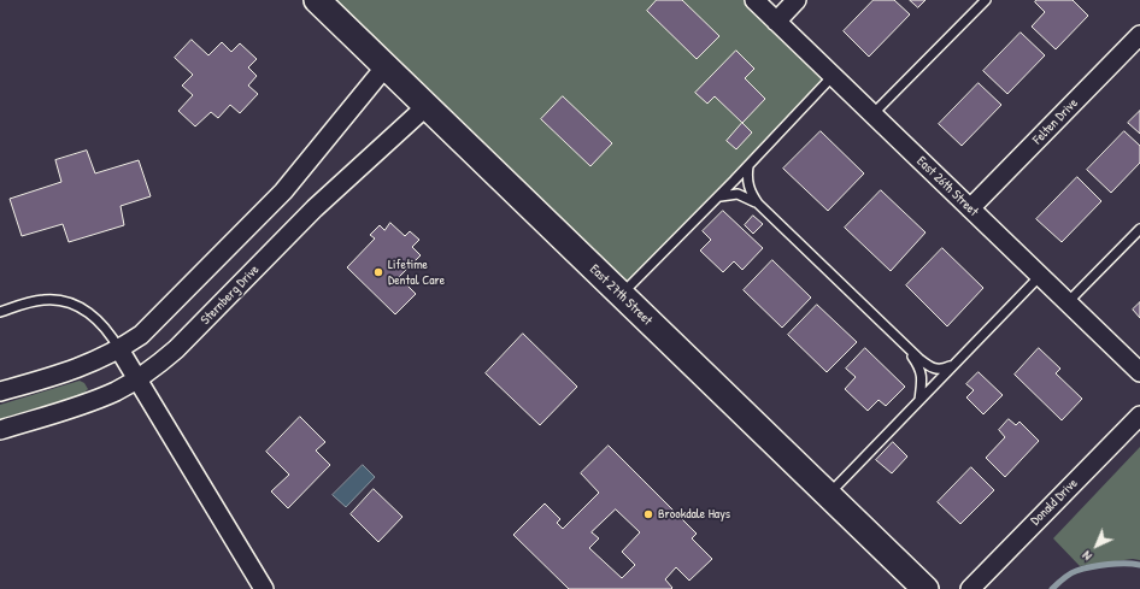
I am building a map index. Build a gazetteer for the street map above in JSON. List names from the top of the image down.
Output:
{
  "streets": {
    "main road": ["East 27th Street"],
    "street": [
      "Felten Drive",
      "East 26th Street",
      "Sternberg Drive",
      "Donald Drive"
    ]
  },
  "crossings": [
    ["Felten Drive", "East 26th Street"],
    ["Sternberg Drive", "East 27th Street"]
  ],
  "places": ["Lifetime Dental Care", "Brookdale Hays"],
  "north": "bottom left"
}
